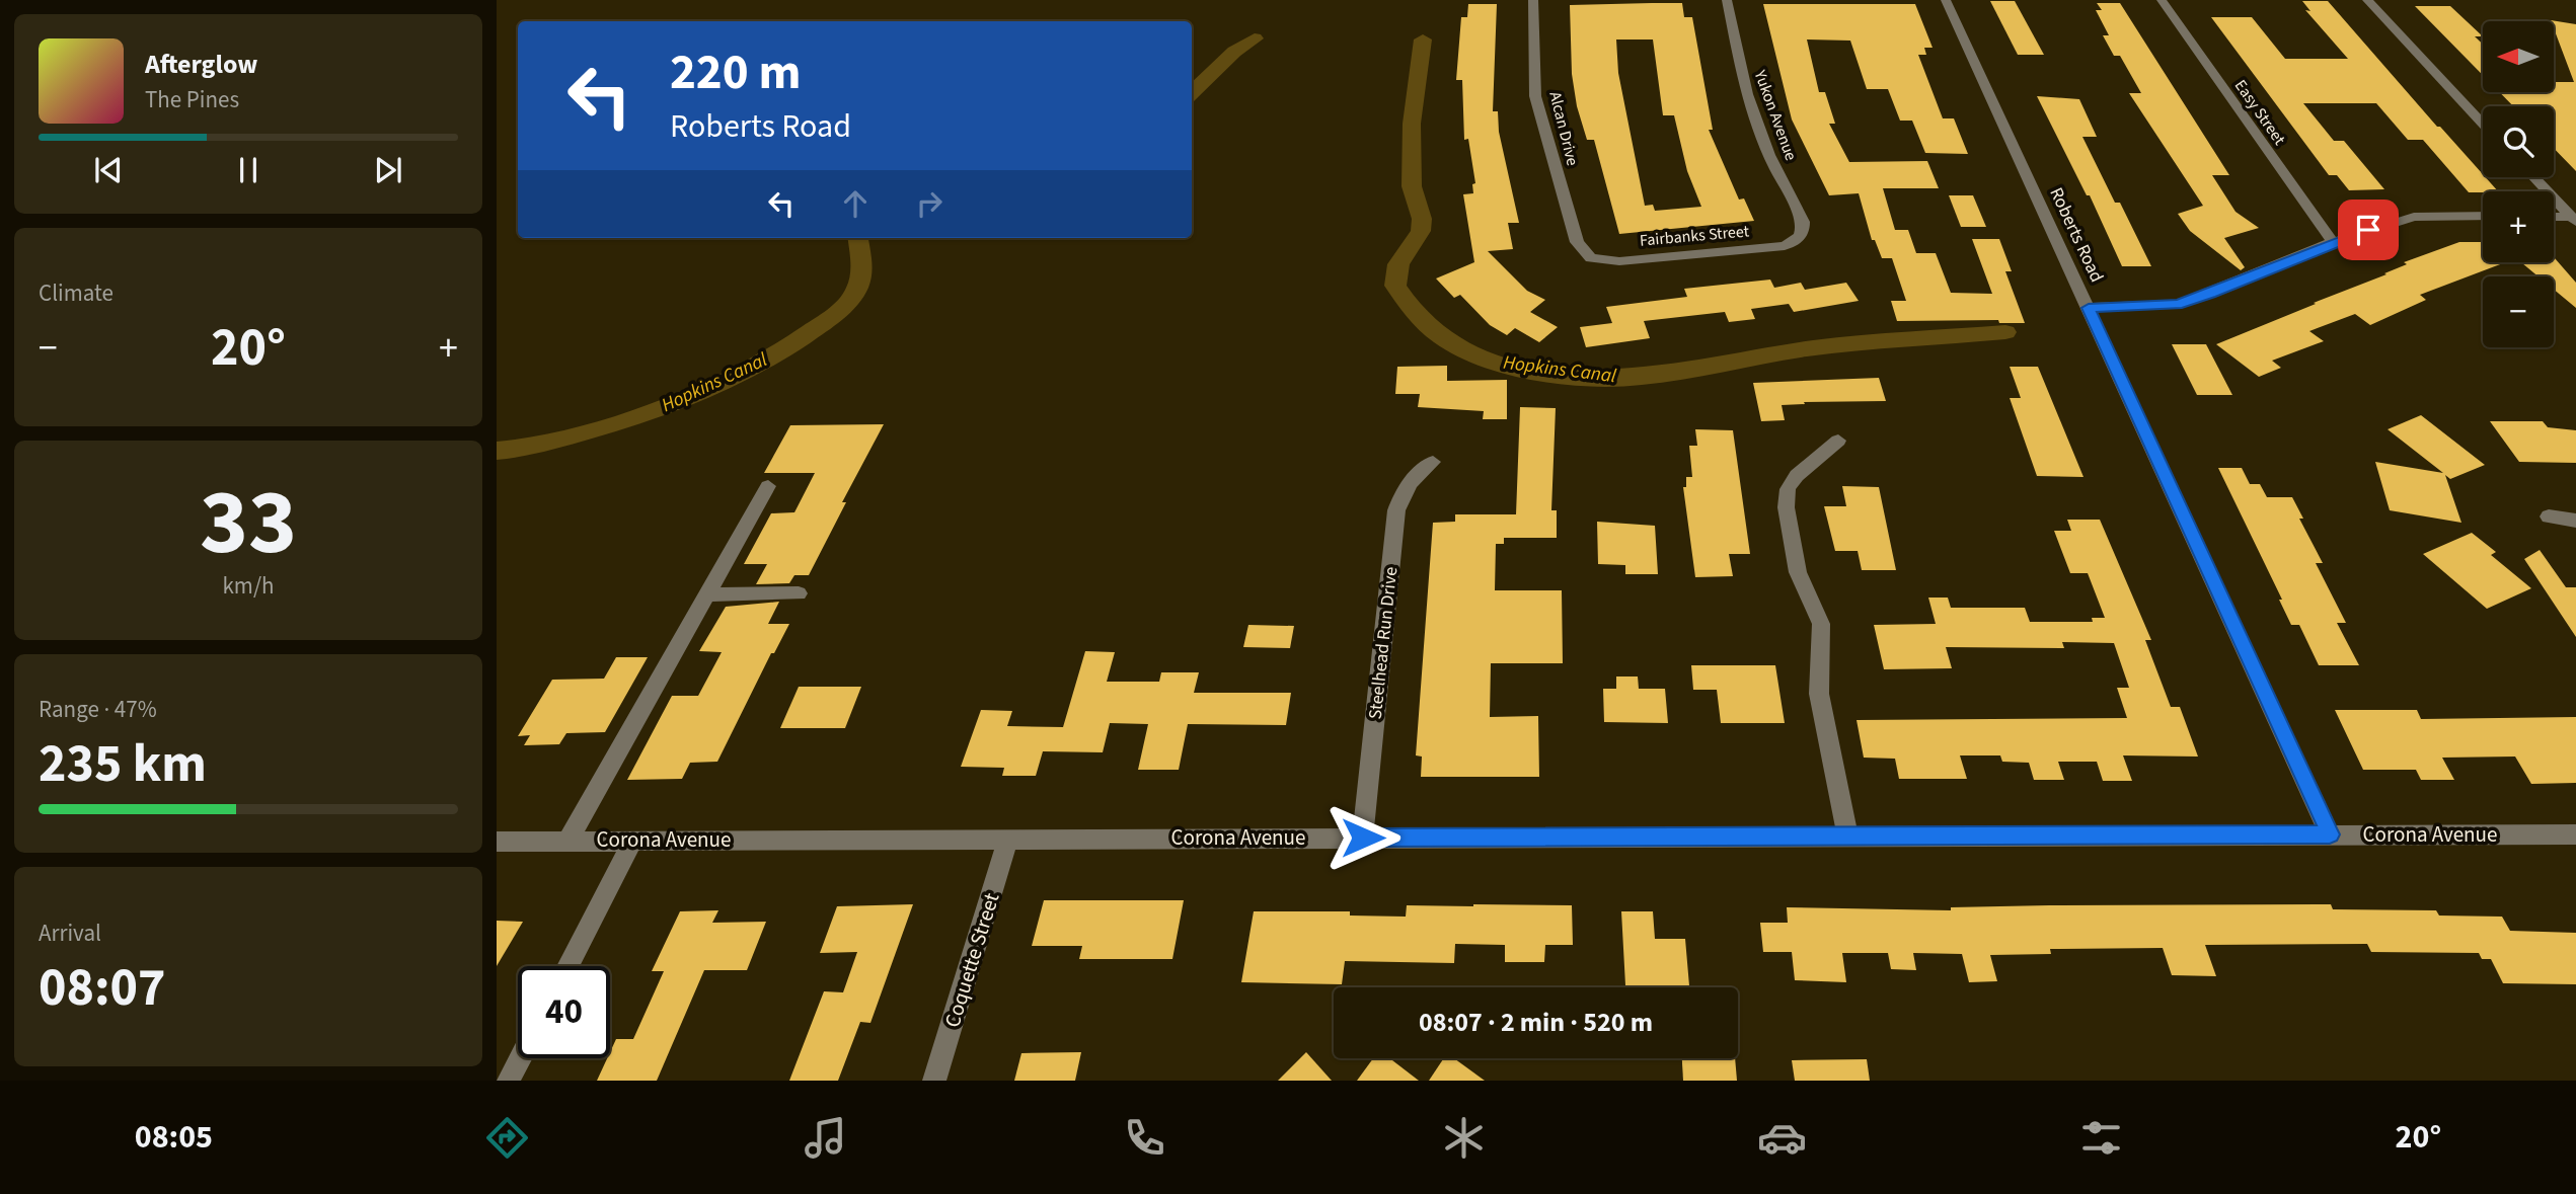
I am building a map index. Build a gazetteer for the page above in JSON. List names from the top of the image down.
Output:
{
  "streets": {
    "street": [
      "Easy Street",
      "Yukon Avenue",
      "Alcan Drive",
      "Roberts Road",
      "Fairbanks Street",
      "Steelhead Run Drive",
      "Corona Avenue",
      "Coquette Street"
    ]
  },
  "crossings": [
    ["Yukon Avenue", "Fairbanks Street"],
    ["Alcan Drive", "Fairbanks Street"],
    ["Roberts Road", "Corona Avenue"],
    ["Steelhead Run Drive", "Corona Avenue"],
    ["Corona Avenue", "Coquette Street"]
  ],
  "water": ["Hopkins Canal"],
  "north": "left",
  "page": {
    "map_buttons": ["+", "−"],
    "turn": ["220 m", "Roberts Road"],
    "song": ["Afterglow", "The Pines"],
    "tile": [
      "Climate",
      ["33", "km/h"],
      ["Range · 47%", "235 km"],
      ["Arrival", "08:07"]
    ],
    "heat": ["−", "20°", "+"],
    "limit": "40",
    "trip": "08:07 · 2 min · 520 m",
    "tabs": ["08:05", "20°"]
  }
}
